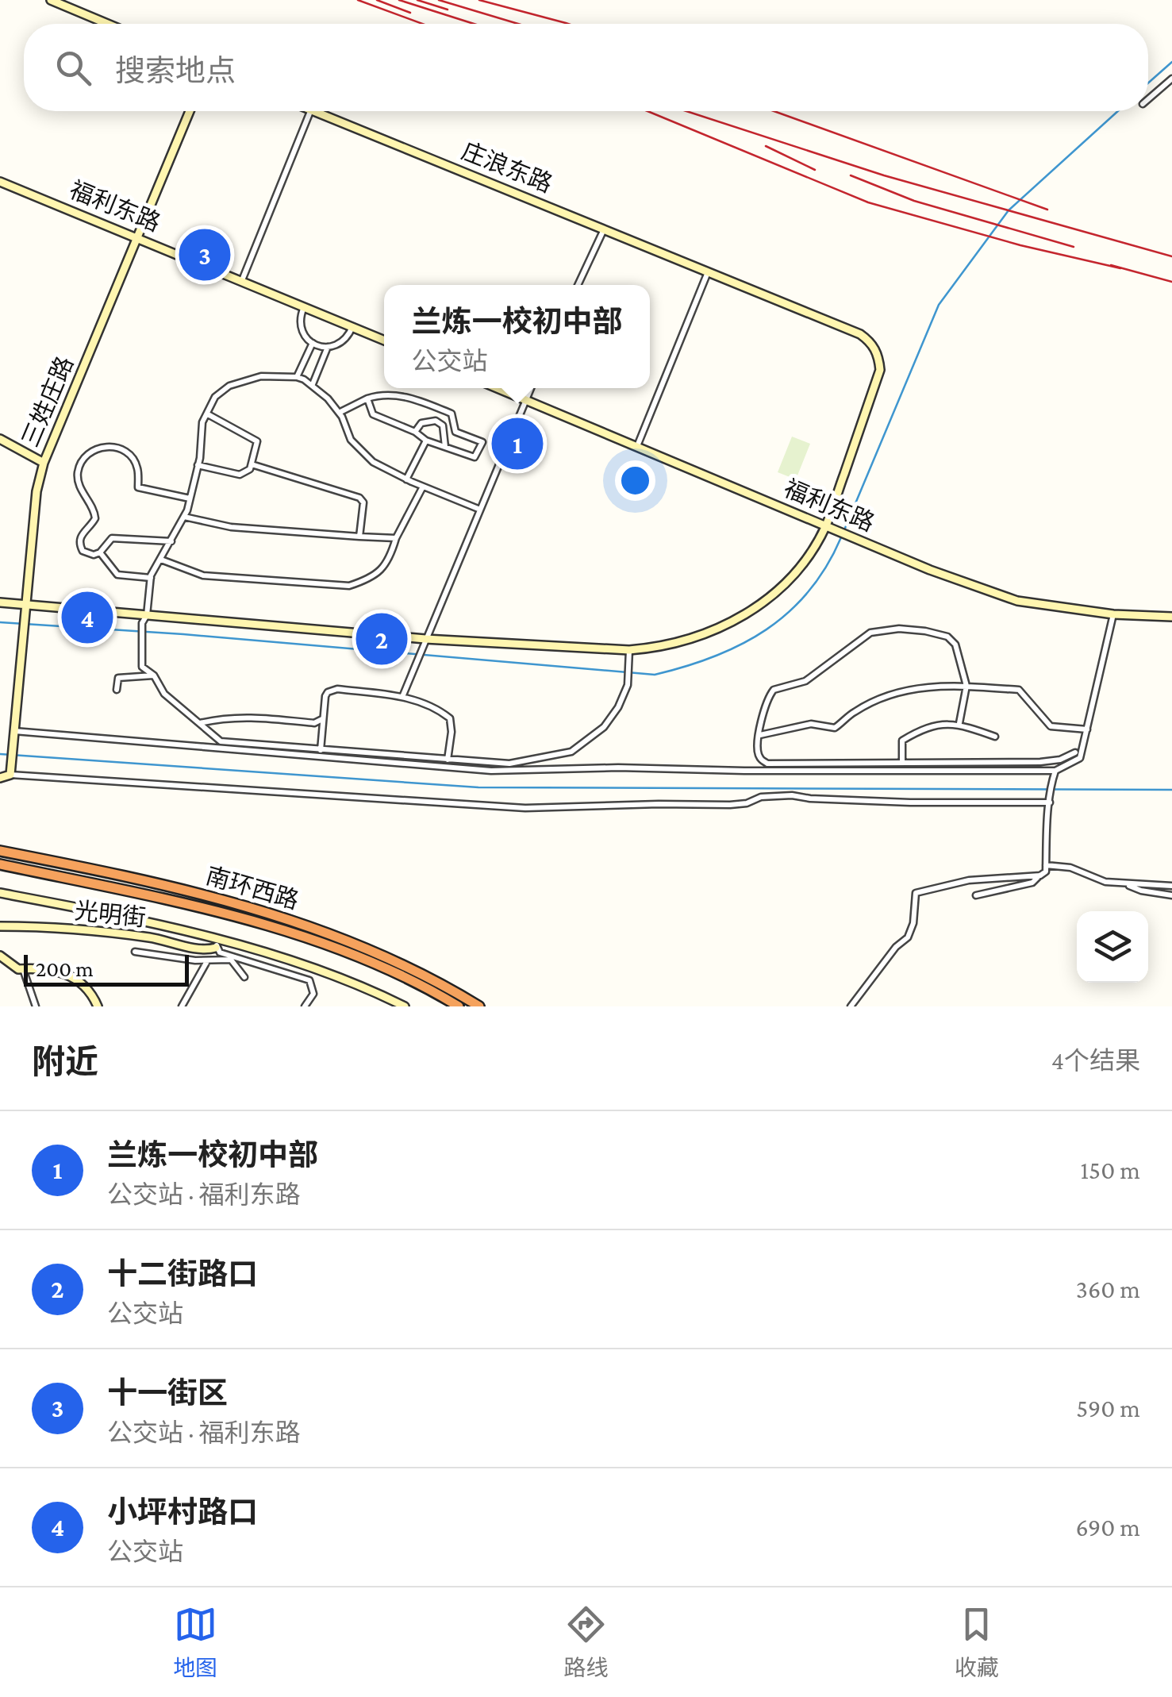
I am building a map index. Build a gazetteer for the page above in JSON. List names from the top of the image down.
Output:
{
  "streets": {
    "highway": ["南环西路"],
    "street": [
      "庄浪东路",
      "福利东路",
      "三姓庄路",
      "光明街"
    ]
  },
  "crossings": [
    ["庄浪东路", "福利东路"],
    ["福利东路", "三姓庄路"]
  ],
  "scale_bar": "200 m",
  "page": {
    "search": "搜索地点",
    "pins": [
      "3",
      "1",
      "4",
      "2"
    ],
    "popup": ["兰炼一校初中部", "公交站"],
    "scale": "200 m",
    "heading": ["附近", "4个结果"],
    "list": [
      {
        "mark": "1",
        "name": "兰炼一校初中部",
        "note": "公交站 · 福利东路",
        "value": "150 m"
      },
      {
        "mark": "2",
        "name": "十二街路口",
        "note": "公交站",
        "value": "360 m"
      },
      {
        "mark": "3",
        "name": "十一街区",
        "note": "公交站 · 福利东路",
        "value": "590 m"
      },
      {
        "mark": "4",
        "name": "小坪村路口",
        "note": "公交站",
        "value": "690 m"
      }
    ],
    "nav": ["地图", "路线", "收藏"]
  }
}
